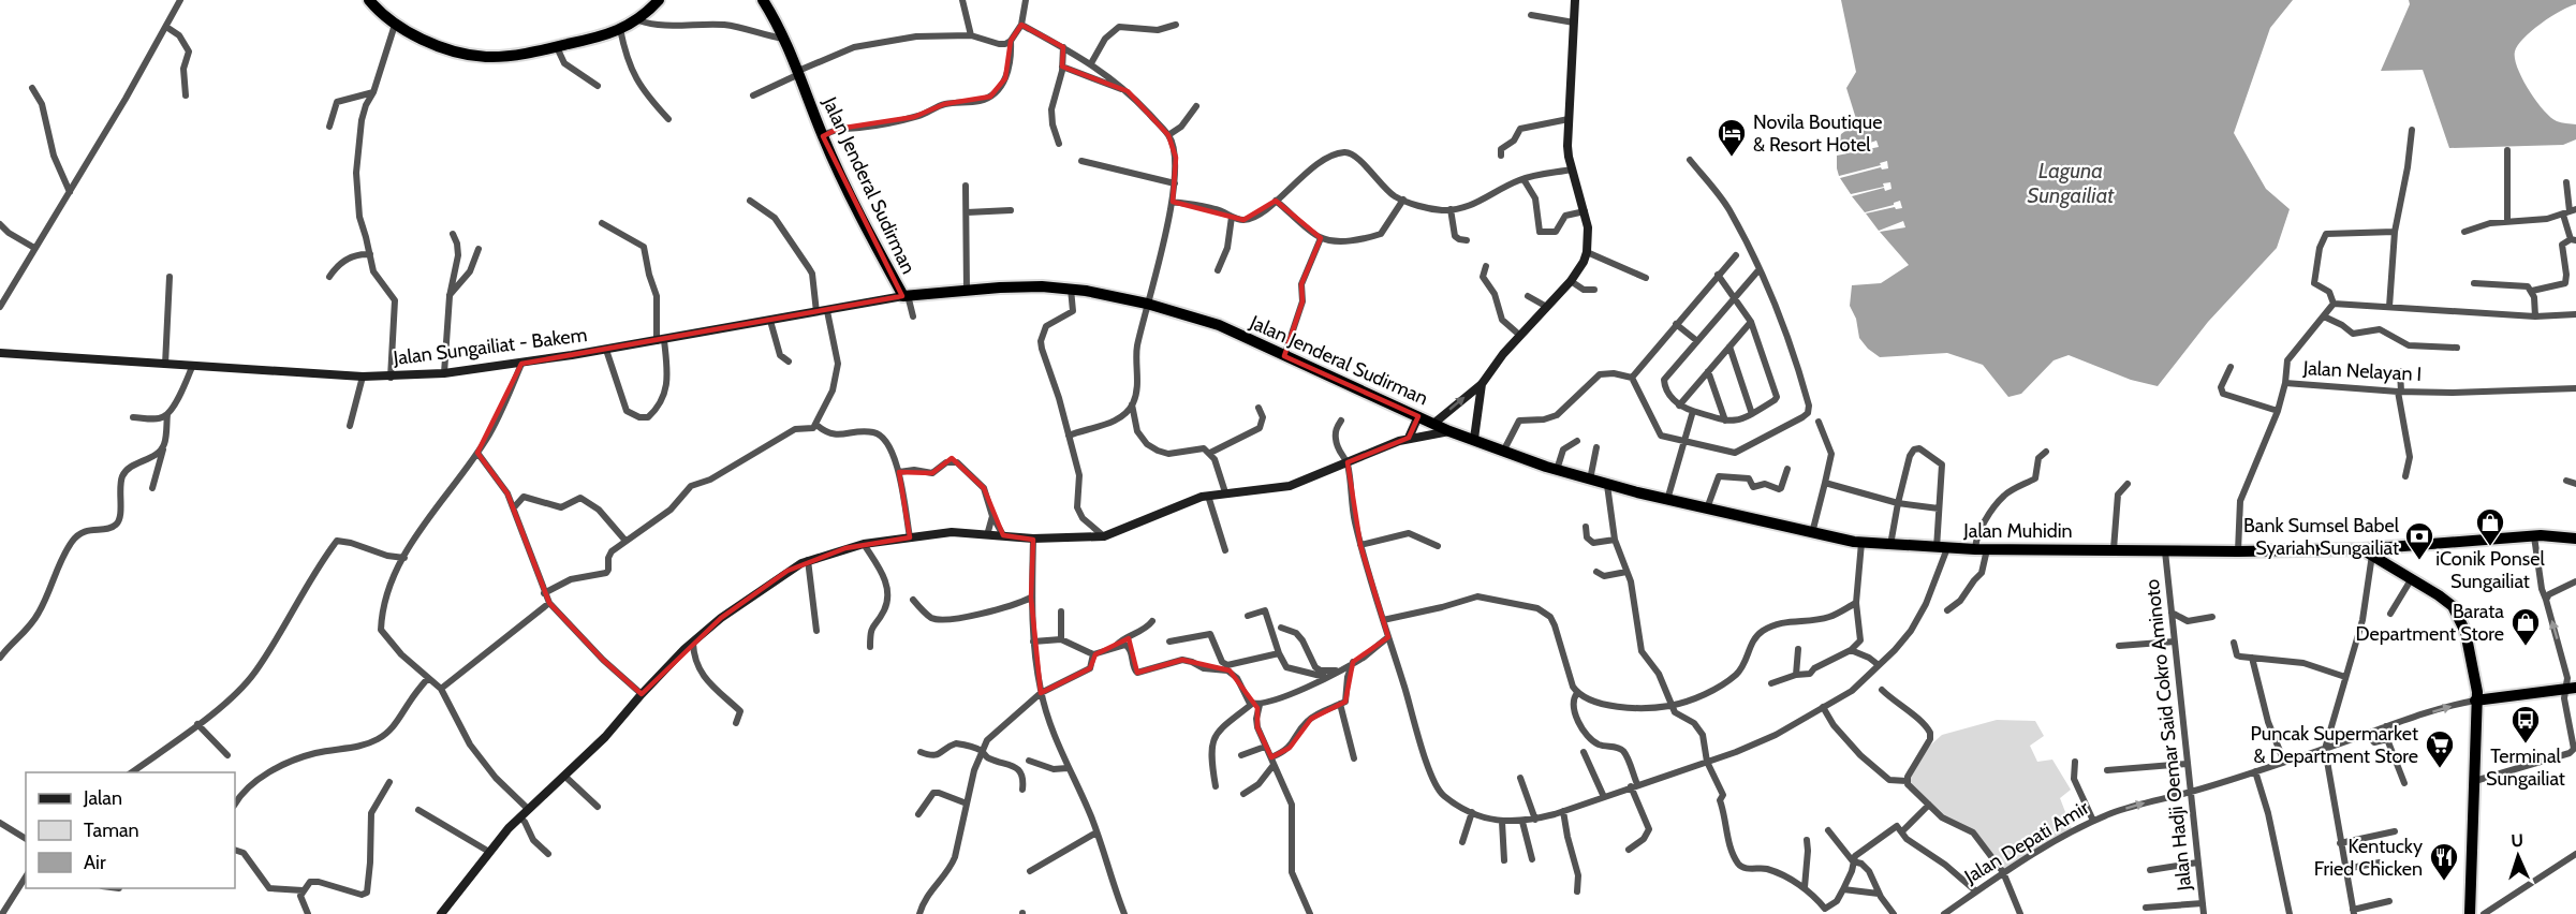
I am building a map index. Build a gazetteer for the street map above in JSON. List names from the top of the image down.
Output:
{
  "streets": {
    "highway": ["Jalan Jenderal Sudirman", "Jalan Muhidin", "Jalan Depati Amir"],
    "street": ["Jalan Sungailiat - Bakem", "Jalan Nelayan I", "Jalan Hadji Oemar Said Cokro Aminoto"]
  },
  "crossings": [
    ["Jalan Jenderal Sudirman", "Jalan Sungailiat - Bakem"],
    ["Jalan Jenderal Sudirman", "Jalan Muhidin"],
    ["Jalan Nelayan I", "Jalan Muhidin"],
    ["Jalan Muhidin", "Jalan Hadji Oemar Said Cokro Aminoto"],
    ["Jalan Hadji Oemar Said Cokro Aminoto", "Jalan Depati Amir"]
  ],
  "water": ["Laguna Sungailiat"],
  "places": {
    "hotel": ["Novila Boutique & Resort Hotel"],
    "shop": ["iConik Ponsel Sungailiat", "Barata Department Store"],
    "bank": ["Bank Sumsel Babel Syariah Sungailiat"],
    "bus stop": ["Terminal Sungailiat"],
    "supermarket": ["Puncak Supermarket & Department Store"],
    "restaurant": ["Kentucky Fried Chicken"]
  },
  "legend": ["Jalan", "Taman", "Air"],
  "north": "top"
}
